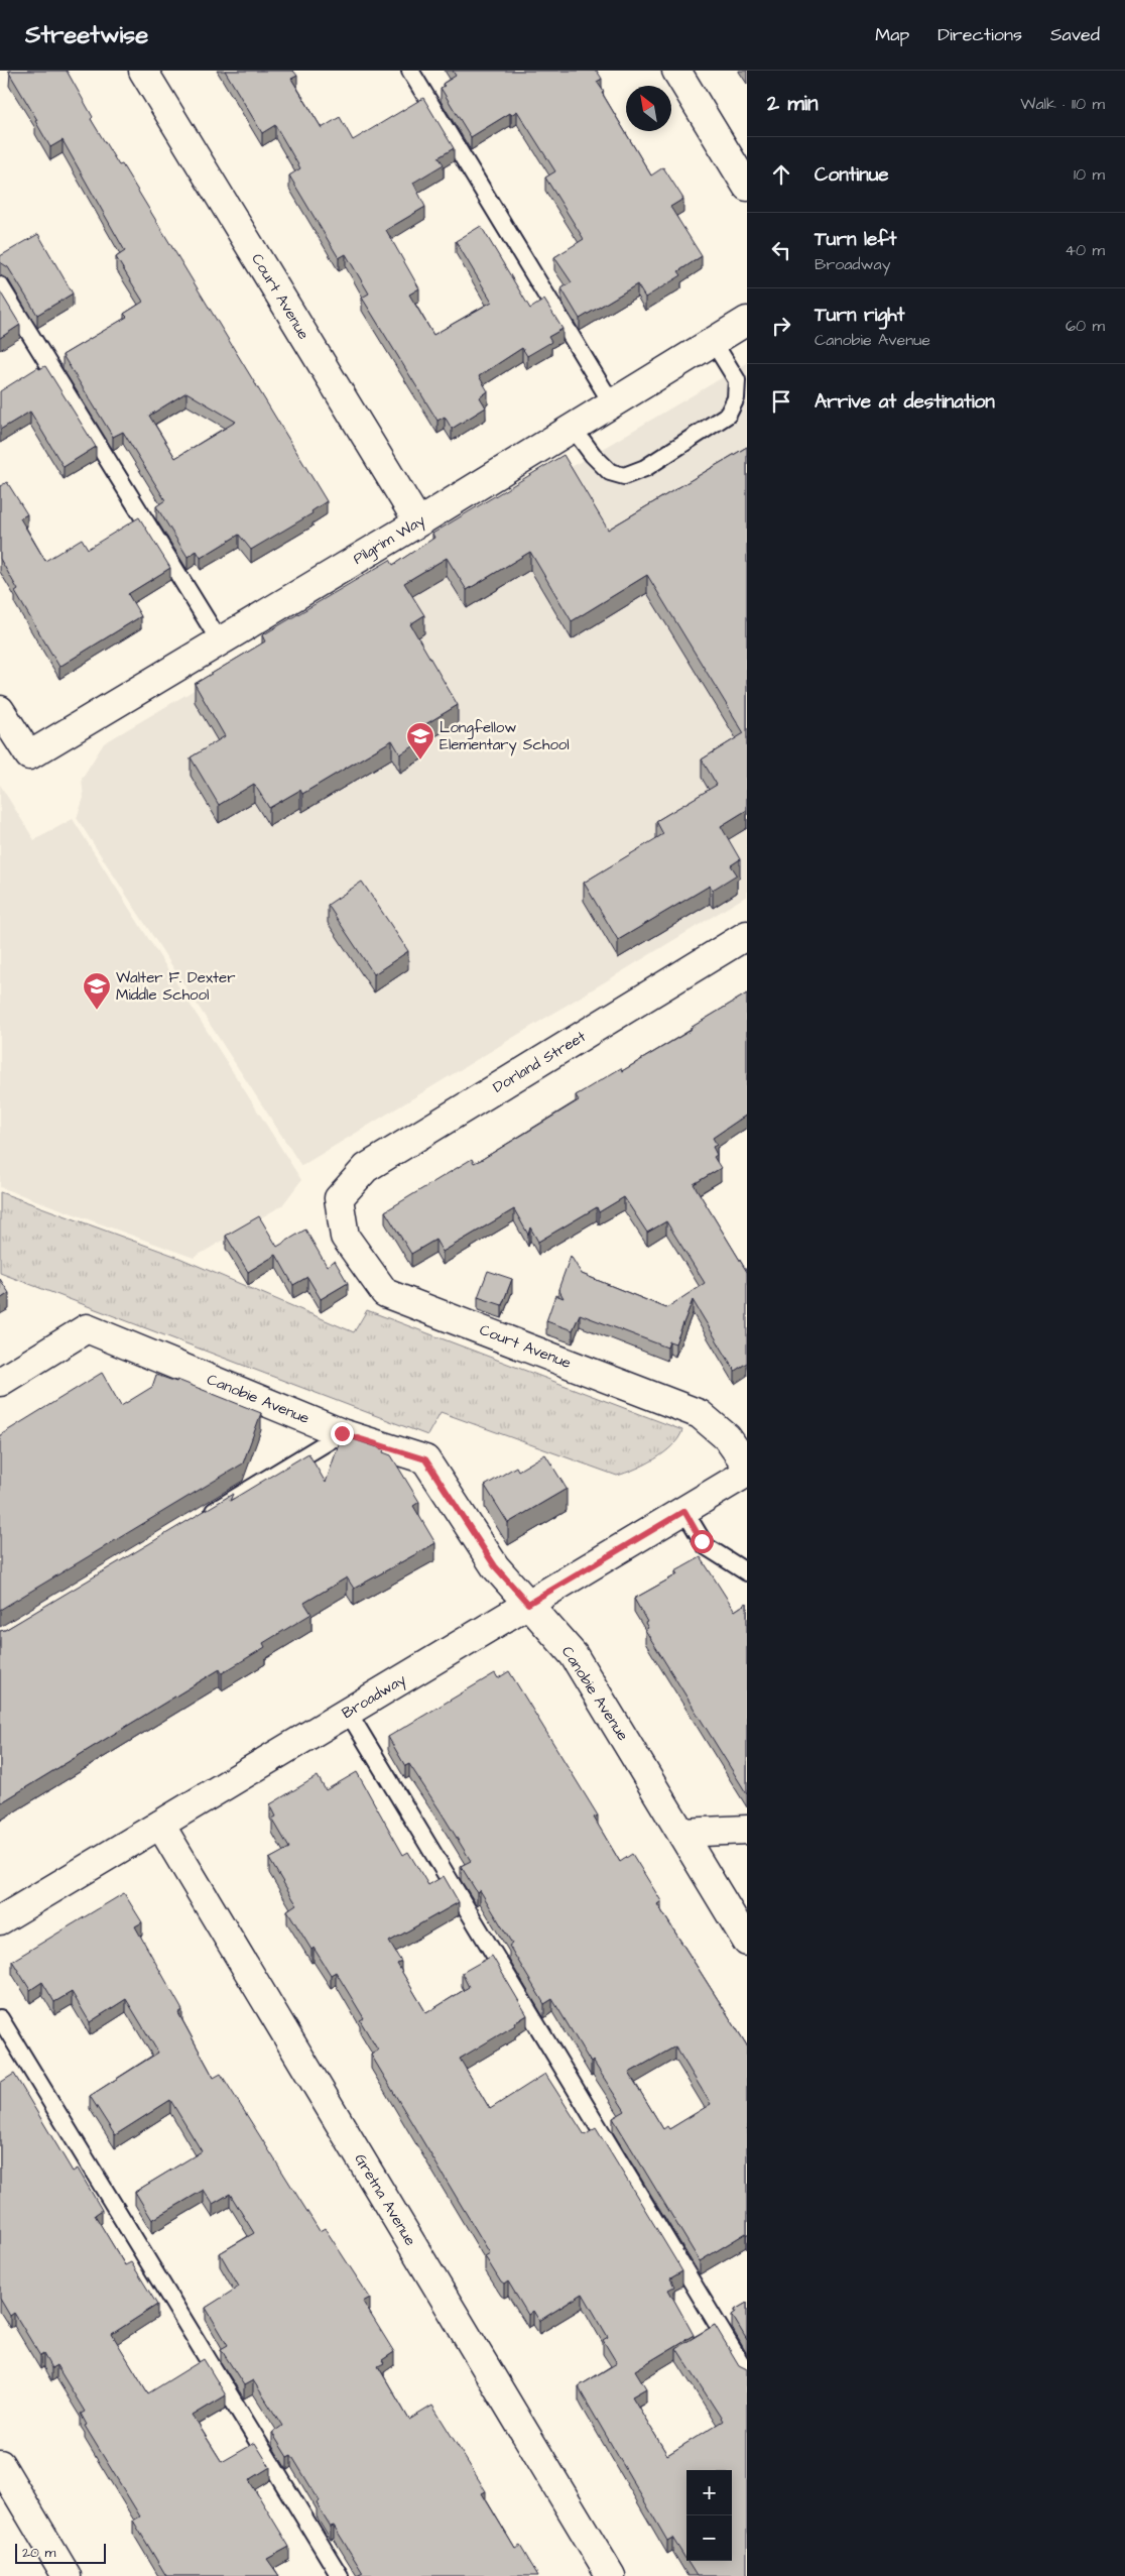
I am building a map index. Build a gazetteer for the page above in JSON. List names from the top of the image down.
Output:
{
  "streets": {
    "street": [
      "Court Avenue",
      "Pilgrim Way",
      "Dorland Street",
      "Canobie Avenue",
      "Broadway",
      "Gretna Avenue"
    ]
  },
  "crossings": [
    ["Court Avenue", "Pilgrim Way"],
    ["Court Avenue", "Dorland Street"],
    ["Canobie Avenue", "Broadway"],
    ["Broadway", "Gretna Avenue"]
  ],
  "places": {
    "school or university": ["Longfellow Elementary School", "Walter F. Dexter Middle School"]
  },
  "scale_bar": "20 m",
  "north": "top left",
  "page": {
    "header": "Streetwise",
    "nav": ["Map", "Directions", "Saved"],
    "heading": ["2 min", "Walk · 110 m"],
    "list": [
      ["Continue", "10 m"],
      ["Turn left", "Broadway", "40 m"],
      ["Turn right", "Canobie Avenue", "60 m"],
      "Arrive at destination"
    ],
    "map_buttons": ["+", "−"],
    "scale": "20 m"
  }
}
